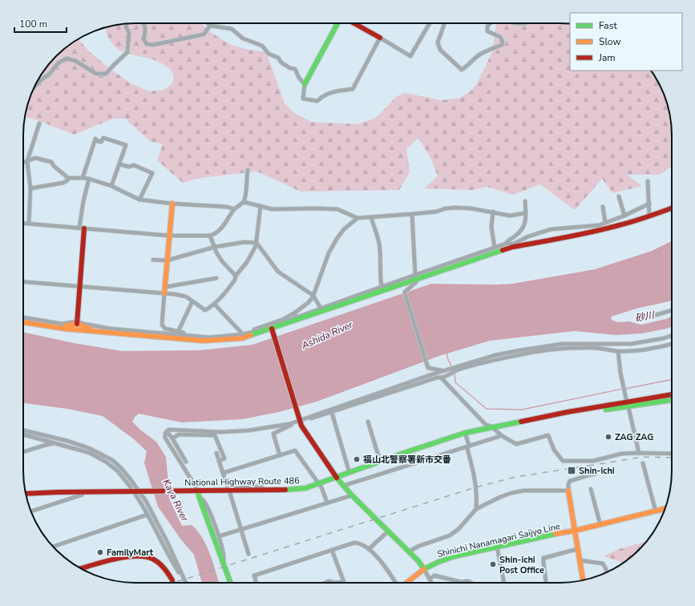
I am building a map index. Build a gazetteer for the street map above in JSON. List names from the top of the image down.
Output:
{
  "streets": {
    "main road": ["National Highway Route 486", "Shinichi Nanamagari Saijyo Line"]
  },
  "water": ["砂川", "Ashida River", "Kaya River"],
  "places": {
    "other": [
      "ZAG ZAG",
      "福山北警察署新市交番",
      "FamilyMart",
      "Shin-ichi Post Office"
    ],
    "transit": ["Shin-ichi"]
  },
  "legend": ["Fast", "Slow", "Jam"],
  "scale_bar": "100 m"
}
